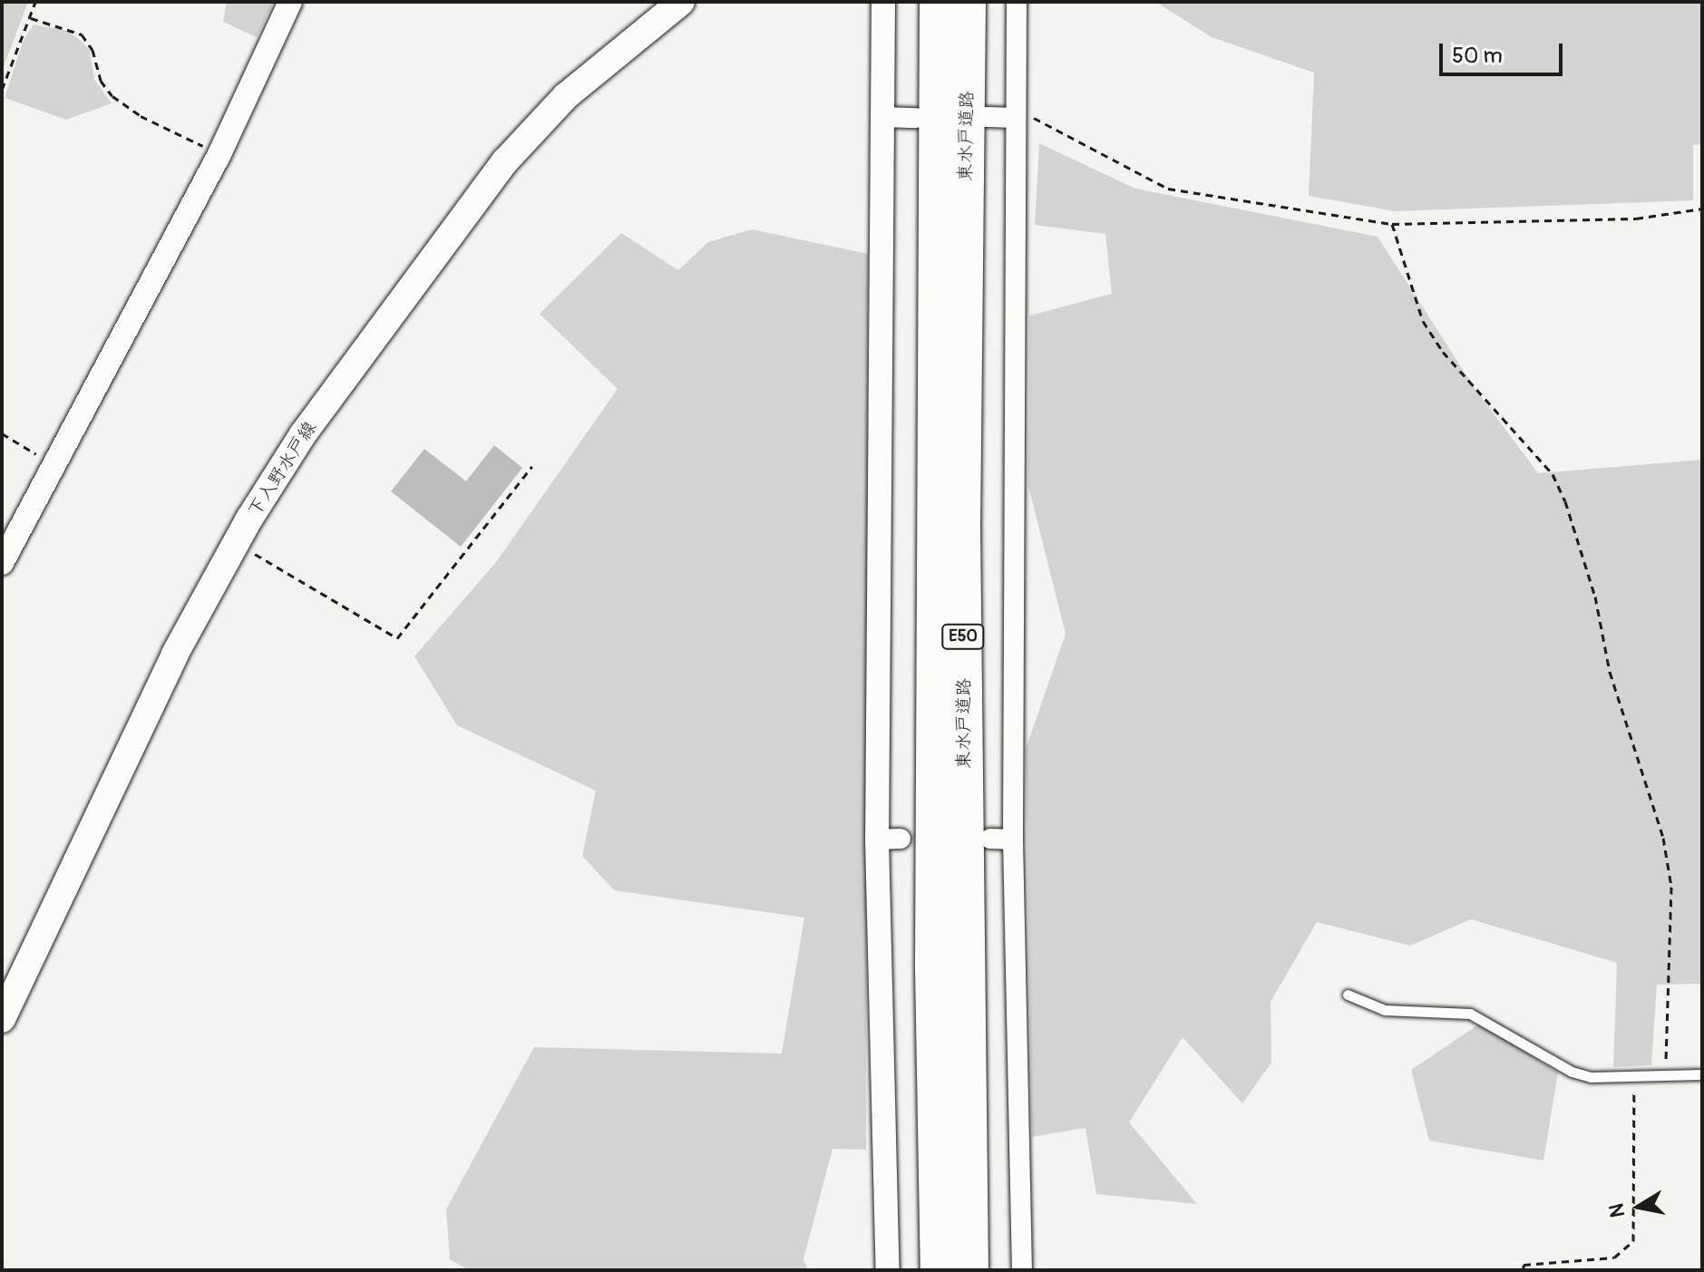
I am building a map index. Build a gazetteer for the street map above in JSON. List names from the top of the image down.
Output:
{
  "streets": {
    "highway": ["東水戸道路", "E50"],
    "main road": ["下入野水戸線"]
  },
  "scale_bar": "50 m",
  "north": "left"
}
